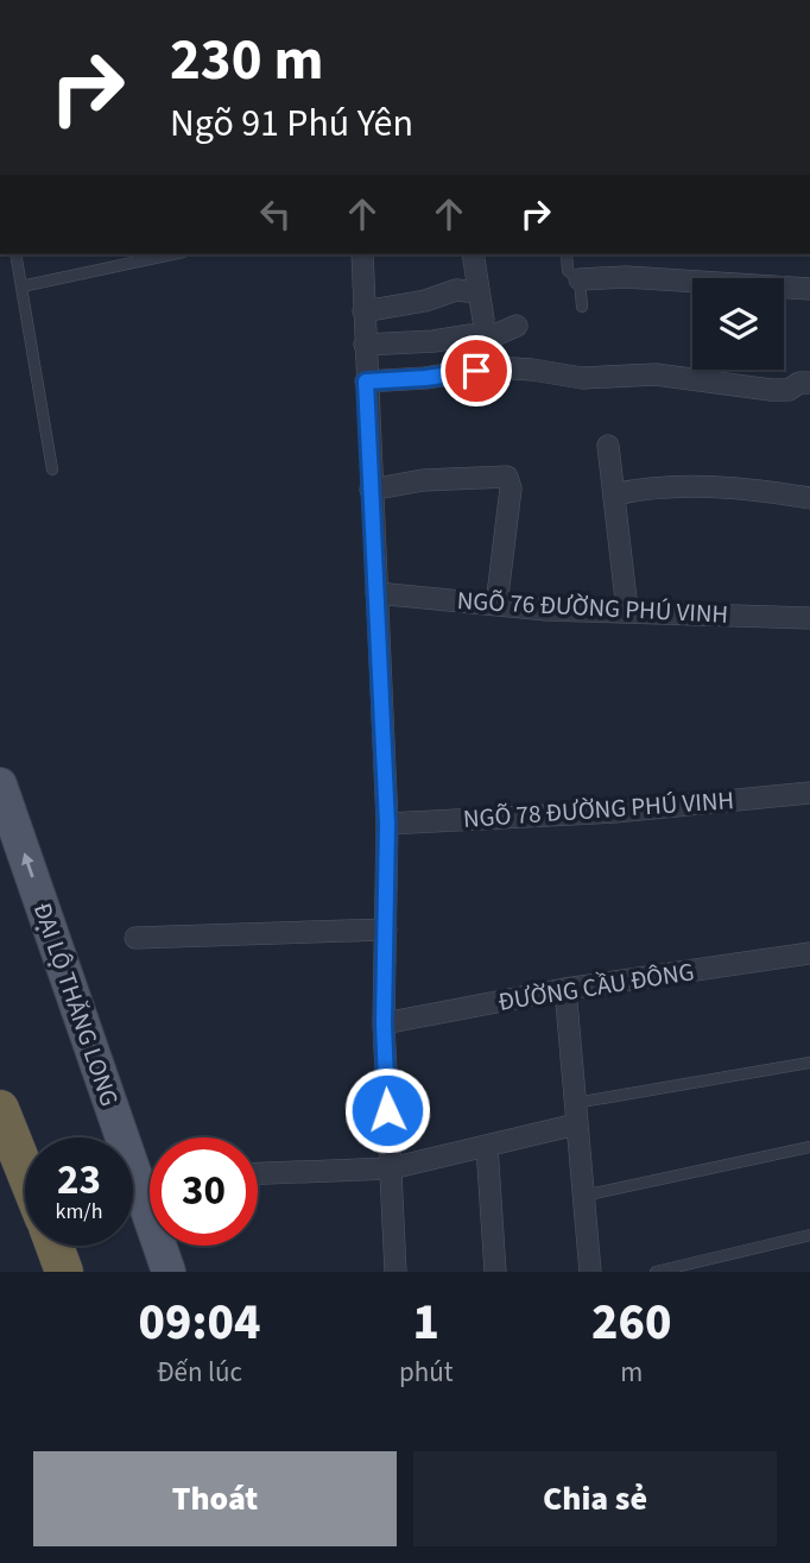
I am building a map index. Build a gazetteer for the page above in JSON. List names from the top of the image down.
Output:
{
  "streets": {
    "main road": ["ĐẠI LỘ THĂNG LONG"],
    "street": ["NGÕ 76 ĐƯỜNG PHÚ VINH", "NGÕ 78 ĐƯỜNG PHÚ VINH", "ĐƯỜNG CẦU ĐÔNG"]
  },
  "one_way": ["ĐẠI LỘ THĂNG LONG"],
  "page": {
    "turn": ["230 m", "Ngõ 91 Phú Yên"],
    "speed": "23 km/h",
    "limit": "30",
    "eta": [
      "09:04",
      "Đến lúc",
      "1",
      "phút",
      "260",
      "m"
    ],
    "buttons": ["Thoát", "Chia sẻ"]
  }
}
